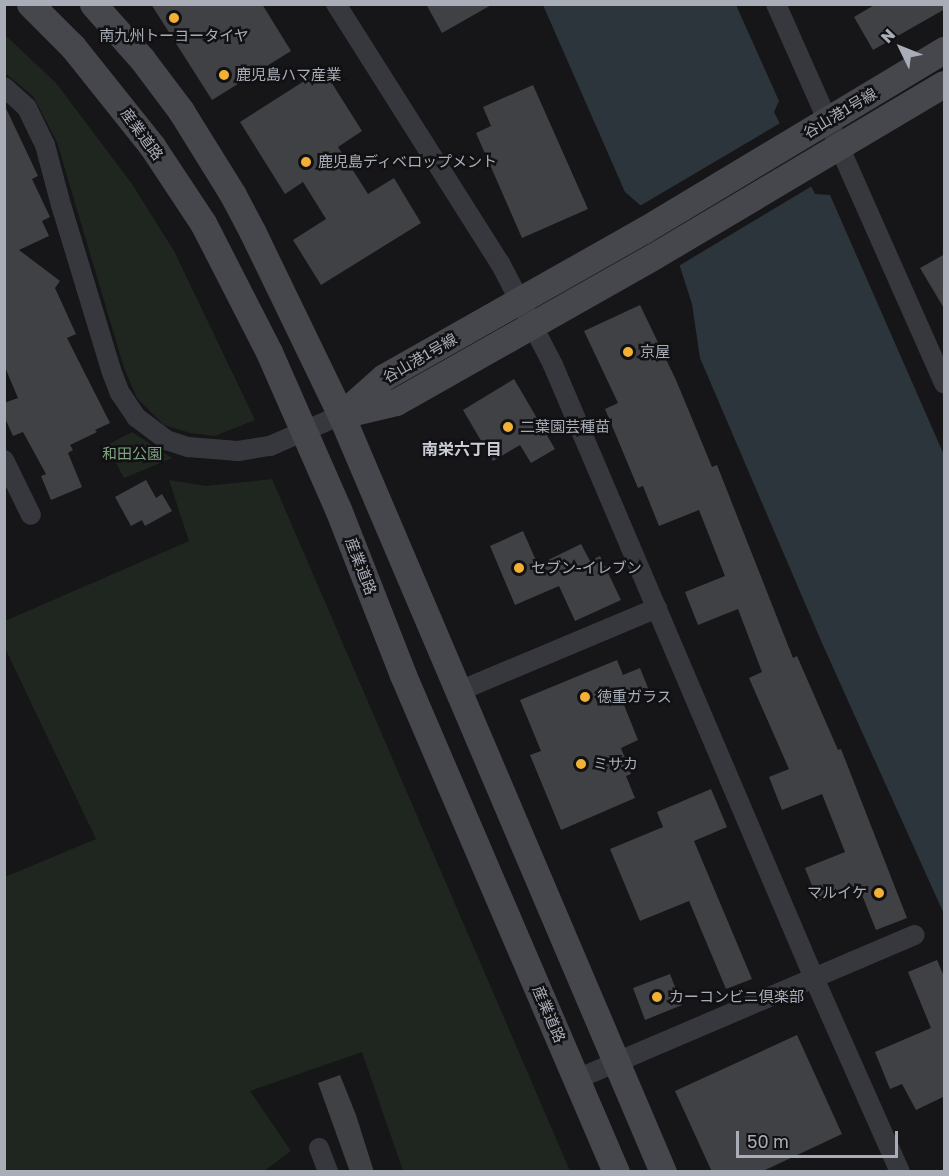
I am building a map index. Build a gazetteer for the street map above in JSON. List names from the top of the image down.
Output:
{
  "streets": {
    "main road": ["谷山港1号線", "産業道路"]
  },
  "districts": ["南栄六丁目"],
  "parks": ["和田公園"],
  "places": [
    "南九州トーヨータイヤ",
    "鹿児島ハマ産業",
    "鹿児島ディベロップメント",
    "京屋",
    "二葉園芸種苗",
    "セブン-イレブン",
    "徳重ガラス",
    "ミサカ",
    "マルイケ",
    "カーコンビニ倶楽部"
  ],
  "scale_bar": "50 m",
  "north": "top left"
}
